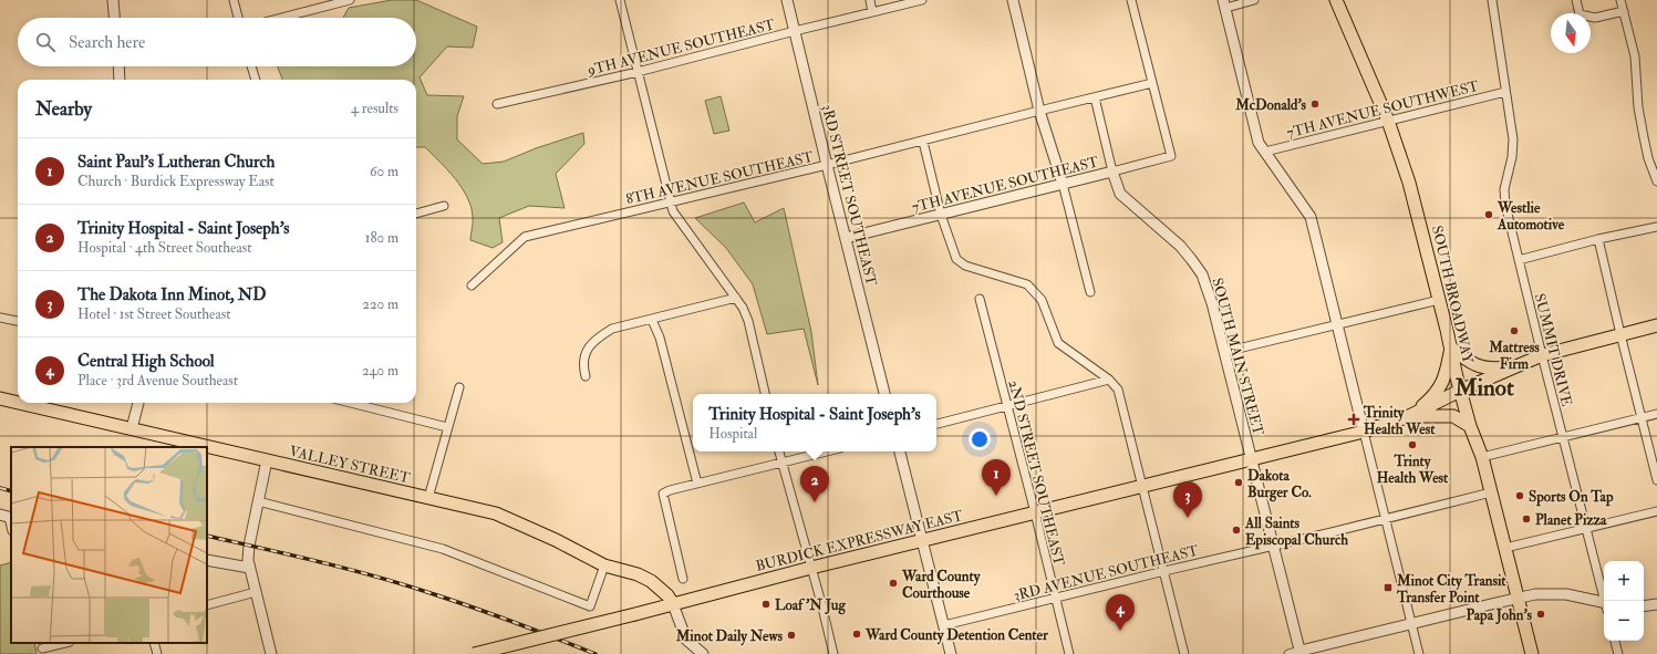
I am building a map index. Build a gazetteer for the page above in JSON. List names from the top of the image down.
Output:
{
  "streets": {
    "main road": ["SOUTH BROADWAY", "VALLEY STREET", "BURDICK EXPRESSWAY EAST"],
    "street": [
      "9TH AVENUE SOUTHEAST",
      "7TH AVENUE SOUTHWEST",
      "8TH AVENUE SOUTHEAST",
      "7TH AVENUE SOUTHEAST",
      "3RD STREET SOUTHEAST",
      "SUMMIT DRIVE",
      "SOUTH MAIN STREET",
      "2ND STREET SOUTHEAST",
      "3RD AVENUE SOUTHEAST"
    ]
  },
  "crossings": [
    ["9TH AVENUE SOUTHEAST", "3RD STREET SOUTHEAST"],
    ["7TH AVENUE SOUTHWEST", "SOUTH BROADWAY"],
    ["7TH AVENUE SOUTHWEST", "SUMMIT DRIVE"],
    ["8TH AVENUE SOUTHEAST", "7TH AVENUE SOUTHEAST"],
    ["8TH AVENUE SOUTHEAST", "3RD STREET SOUTHEAST"],
    ["8TH AVENUE SOUTHEAST", "SOUTH MAIN STREET"],
    ["7TH AVENUE SOUTHEAST", "3RD STREET SOUTHEAST"],
    ["7TH AVENUE SOUTHEAST", "SOUTH MAIN STREET"],
    ["SOUTH BROADWAY", "3RD AVENUE SOUTHEAST"],
    ["SOUTH MAIN STREET", "BURDICK EXPRESSWAY EAST"],
    ["SOUTH MAIN STREET", "3RD AVENUE SOUTHEAST"],
    ["VALLEY STREET", "BURDICK EXPRESSWAY EAST"],
    ["2ND STREET SOUTHEAST", "BURDICK EXPRESSWAY EAST"],
    ["2ND STREET SOUTHEAST", "3RD AVENUE SOUTHEAST"]
  ],
  "districts": ["Minot"],
  "places": {
    "other": [
      "McDonald's",
      "Westlie Automotive",
      "Mattress Firm",
      "Trinty Health West",
      "Dakota Burger Co.",
      "Sports On Tap",
      "Planet Pizza",
      "All Saints Episcopal Church",
      "Ward County Courthouse",
      "Loaf 'N Jug",
      "Papa John's",
      "Ward County Detention Center",
      "Minot Daily News"
    ],
    "health": ["Trinity Health West"],
    "transit": ["Minot City Transit Transfer Point"]
  },
  "north": "bottom",
  "page": {
    "search": "Search here",
    "heading": ["Nearby", "4 results"],
    "list": [
      {
        "mark": "1",
        "name": "Saint Paul’s Lutheran Church",
        "note": "Church · Burdick Expressway East",
        "value": "60 m"
      },
      {
        "mark": "2",
        "name": "Trinity Hospital - Saint Joseph's",
        "note": "Hospital · 4th Street Southeast",
        "value": "180 m"
      },
      {
        "mark": "3",
        "name": "The Dakota Inn Minot, ND",
        "note": "Hotel · 1st Street Southeast",
        "value": "220 m"
      },
      {
        "mark": "4",
        "name": "Central High School",
        "note": "Place · 3rd Avenue Southeast",
        "value": "240 m"
      }
    ],
    "popup": ["Trinity Hospital - Saint Joseph's", "Hospital"],
    "pins": [
      "1",
      "2",
      "3",
      "4"
    ],
    "map_buttons": ["+", "−"]
  }
}
